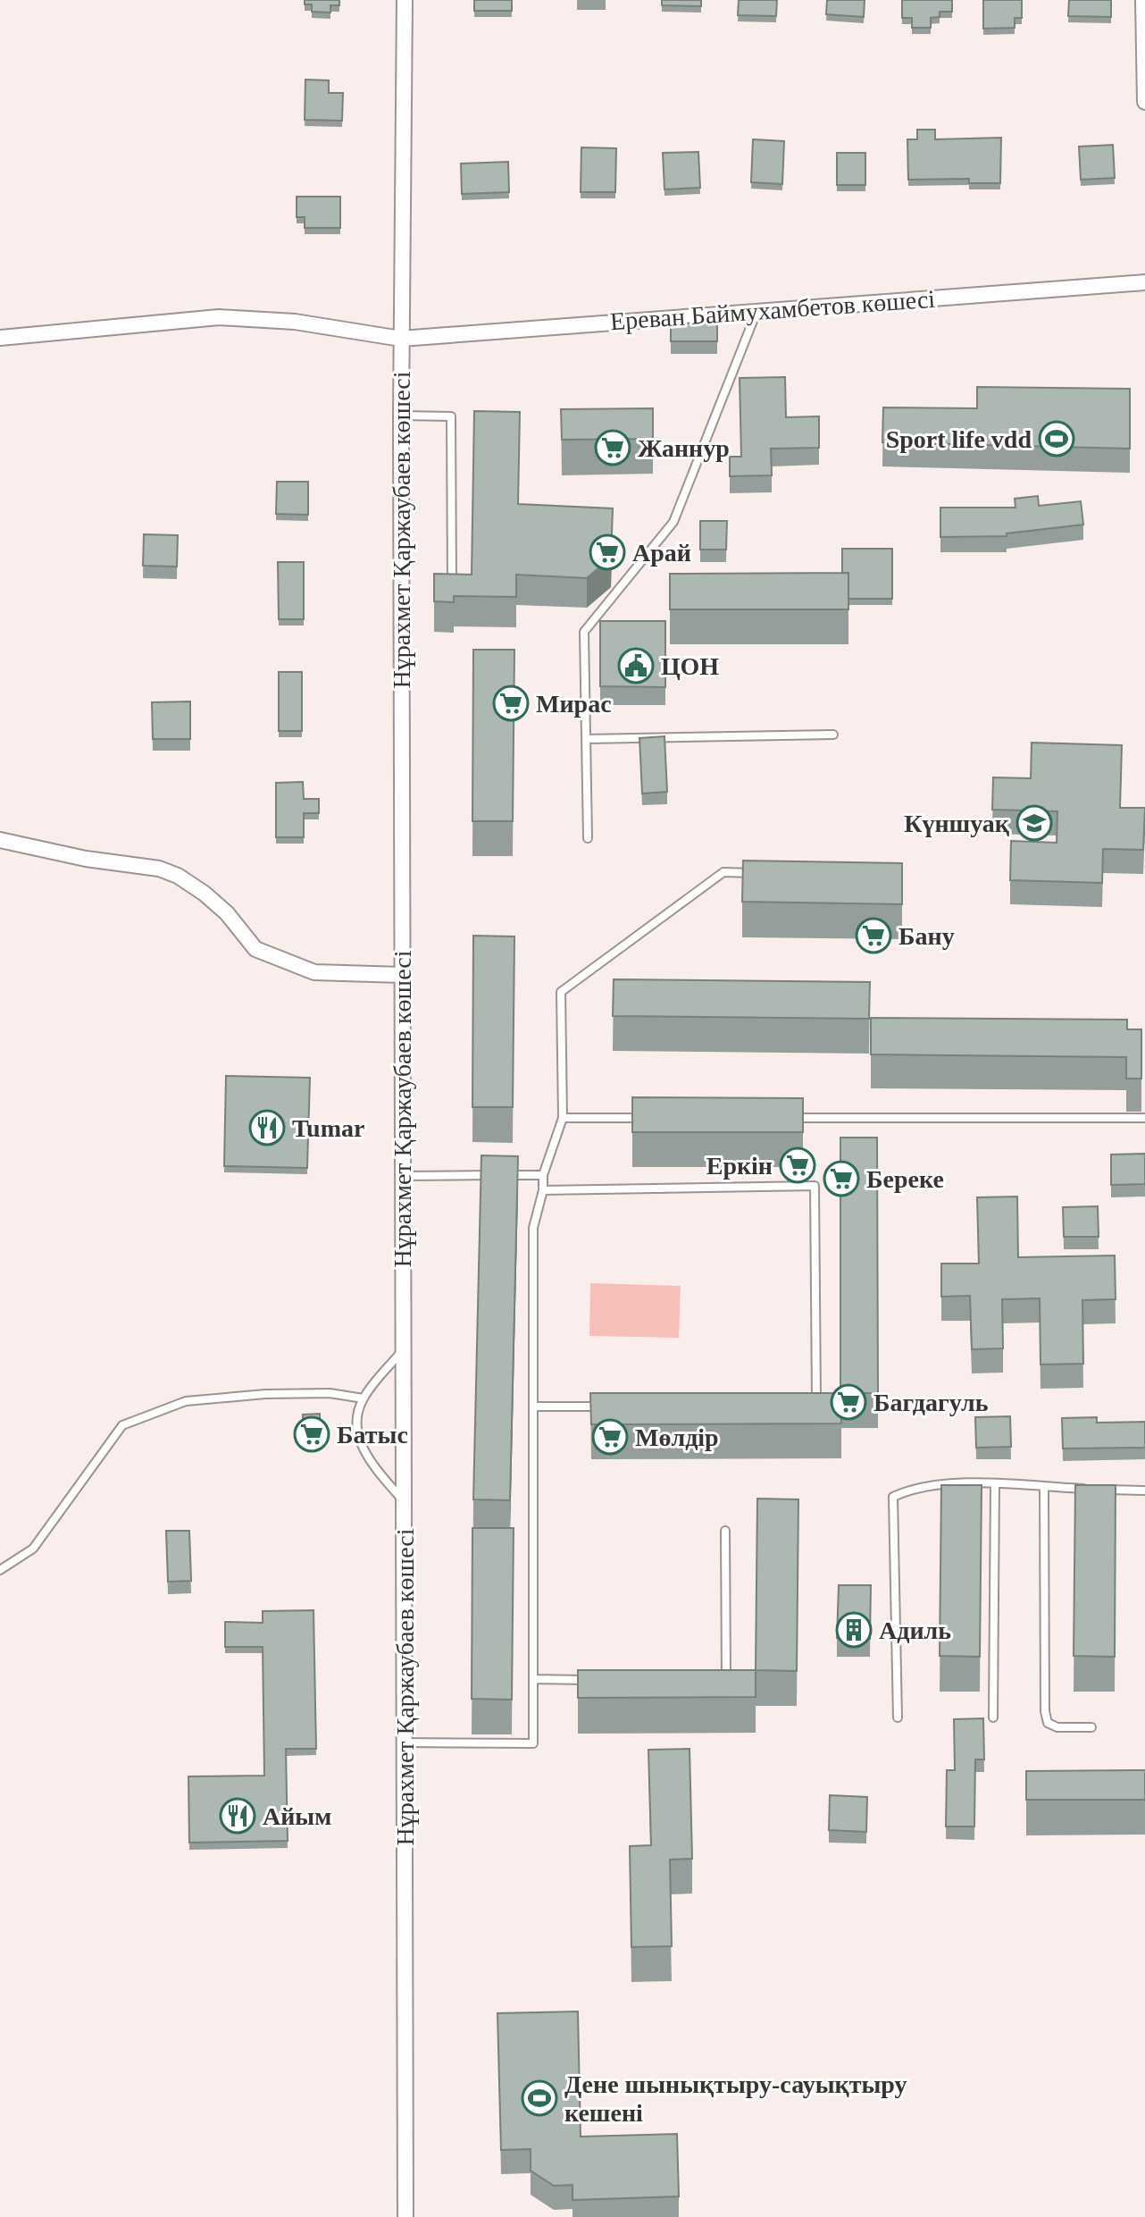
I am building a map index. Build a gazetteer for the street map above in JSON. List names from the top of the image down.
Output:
{
  "streets": {
    "street": ["Ереван Баймухамбетов көшесі", "Нұрахмет Қаржаубаев көшесі"]
  },
  "crossings": [
    ["Ереван Баймухамбетов көшесі", "Нұрахмет Қаржаубаев көшесі"]
  ],
  "places": {
    "sports": ["Sport life vdd", "Дене шынықтыру-сауықтыру кешені"],
    "supermarket": [
      "Жаннур",
      "Арай",
      "Мирас",
      "Бану",
      "Еркін",
      "Береке",
      "Багдагуль",
      "Батыс",
      "Мөлдір"
    ],
    "public building": ["ЦОН"],
    "school or university": ["Күншуақ"],
    "restaurant": ["Tumar", "Айым"],
    "building": ["Адиль"]
  }
}
